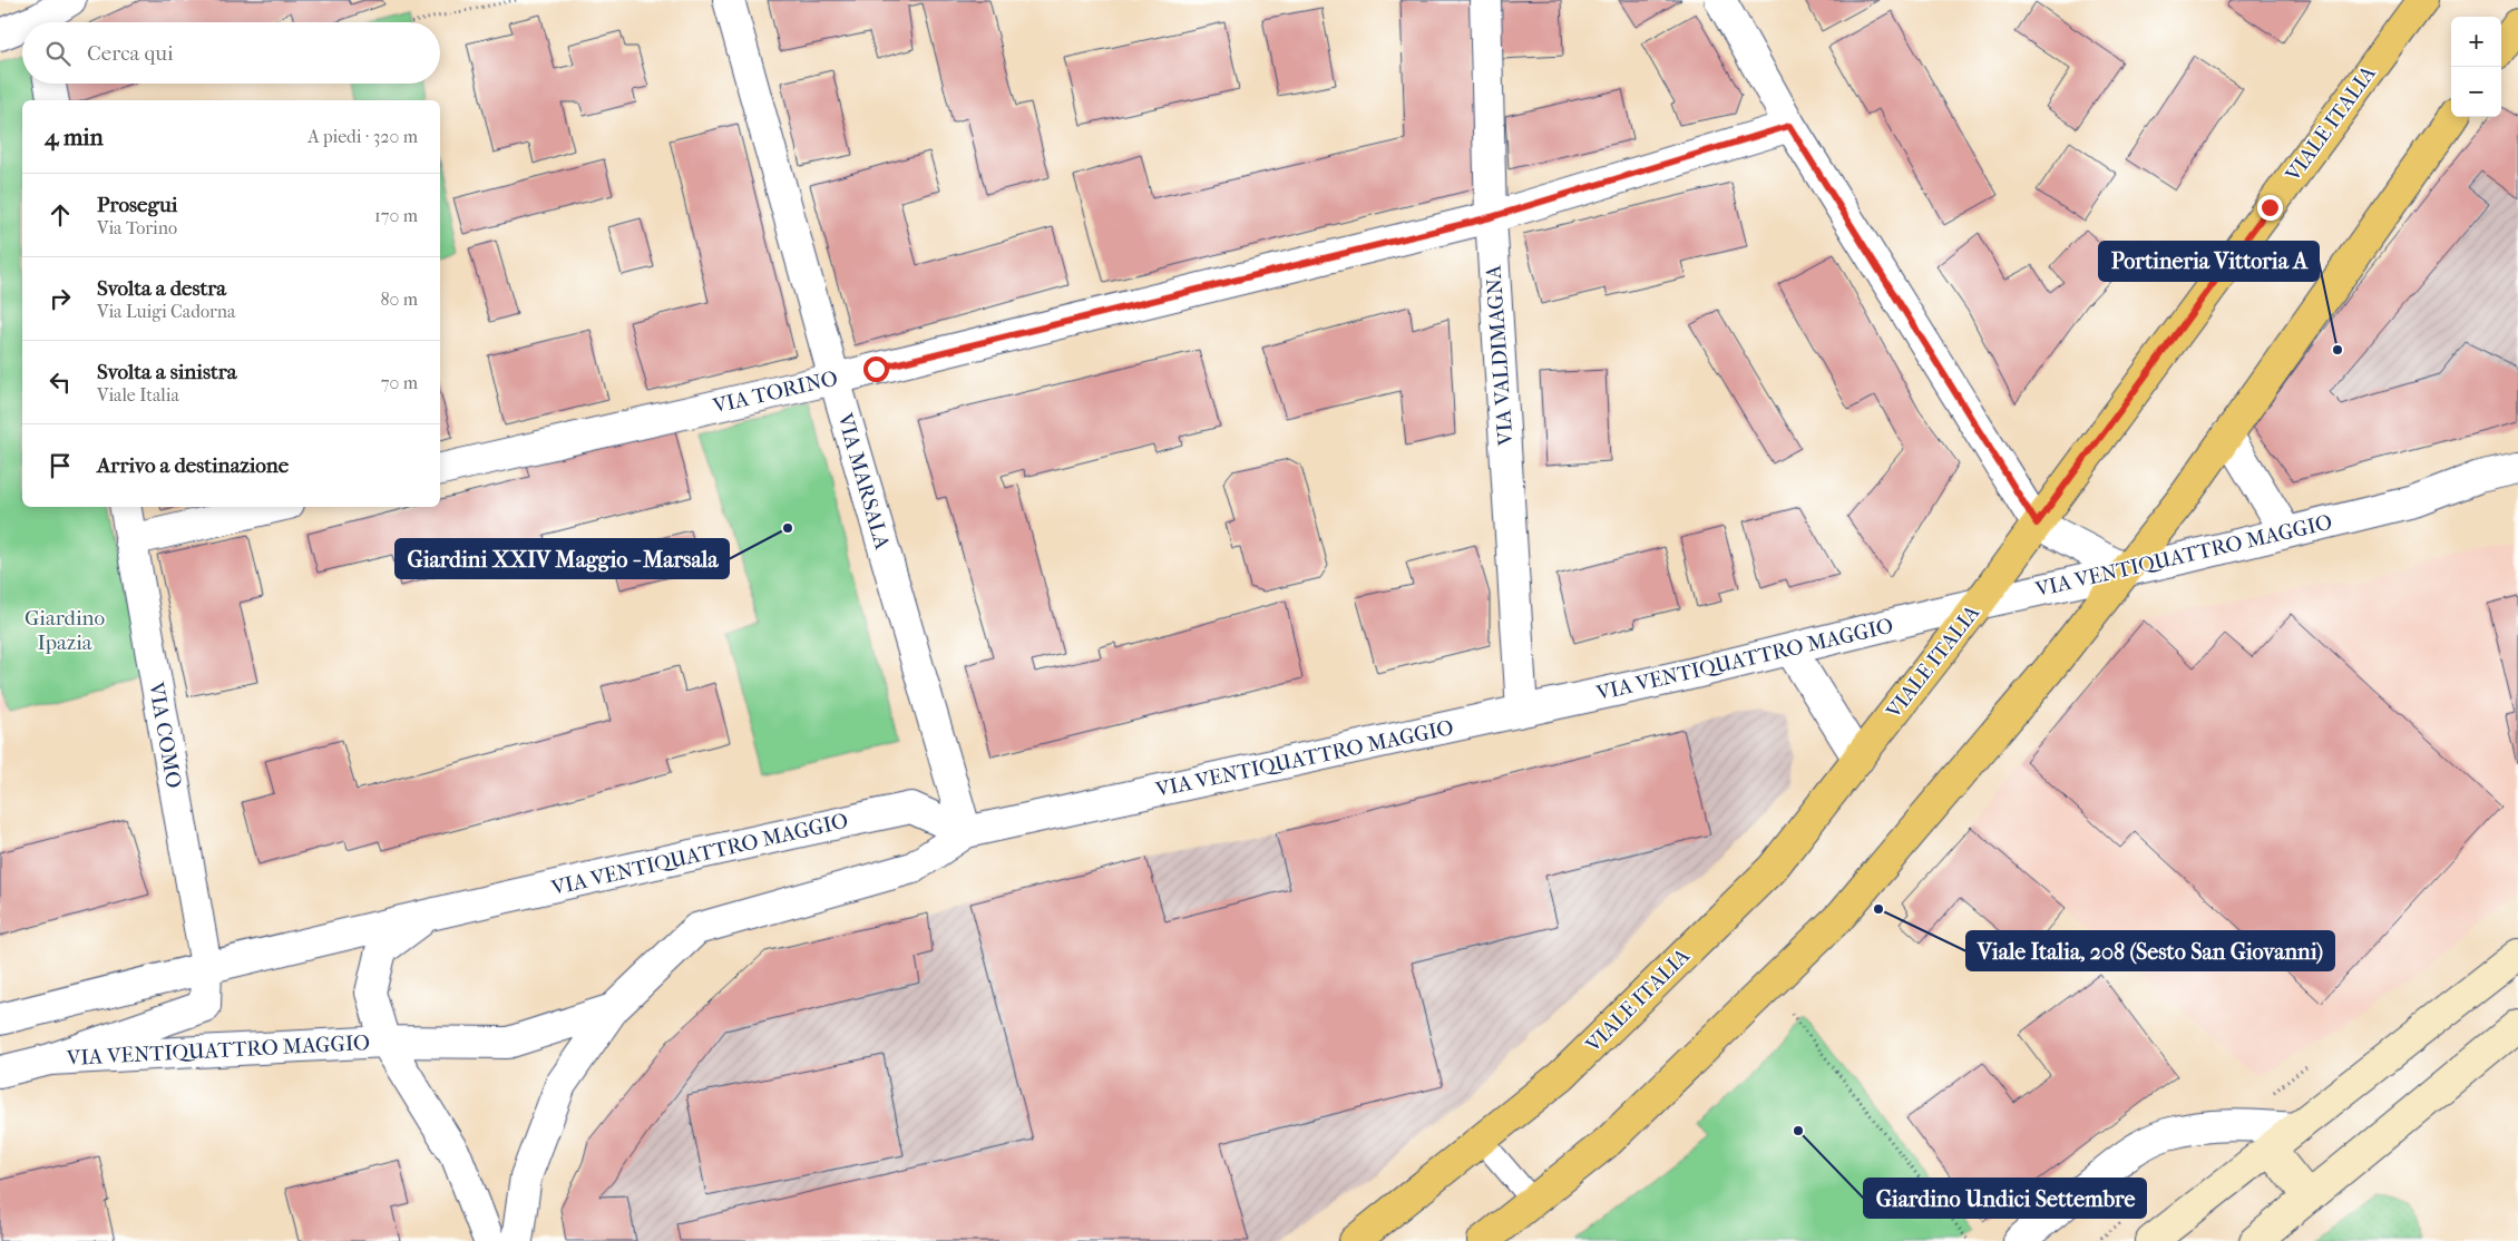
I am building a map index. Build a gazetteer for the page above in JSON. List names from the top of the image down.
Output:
{
  "streets": {
    "main road": ["VIALE ITALIA"],
    "street": [
      "VIA VALDIMAGNA",
      "VIA TORINO",
      "VIA MARSALA",
      "VIA VENTIQUATTRO MAGGIO",
      "VIA COMO"
    ]
  },
  "crossings": [
    ["VIALE ITALIA", "VIA VENTIQUATTRO MAGGIO"],
    ["VIA VALDIMAGNA", "VIA TORINO"],
    ["VIA VALDIMAGNA", "VIA VENTIQUATTRO MAGGIO"],
    ["VIA TORINO", "VIA MARSALA"],
    ["VIA MARSALA", "VIA VENTIQUATTRO MAGGIO"],
    ["VIA VENTIQUATTRO MAGGIO", "VIA COMO"]
  ],
  "parks": ["Giardino Ipazia"],
  "places": [
    "Portineria Vittoria A",
    "Giardini XXIV Maggio - Marsala",
    "Viale Italia, 208 (Sesto San Giovanni)",
    "Giardino Undici Settembre"
  ],
  "page": {
    "map_buttons": ["+", "−"],
    "search": "Cerca qui",
    "heading": ["4 min", "A piedi · 320 m"],
    "list": [
      ["Prosegui", "Via Torino", "170 m"],
      ["Svolta a destra", "Via Luigi Cadorna", "80 m"],
      ["Svolta a sinistra", "Viale Italia", "70 m"],
      "Arrivo a destinazione"
    ]
  }
}
